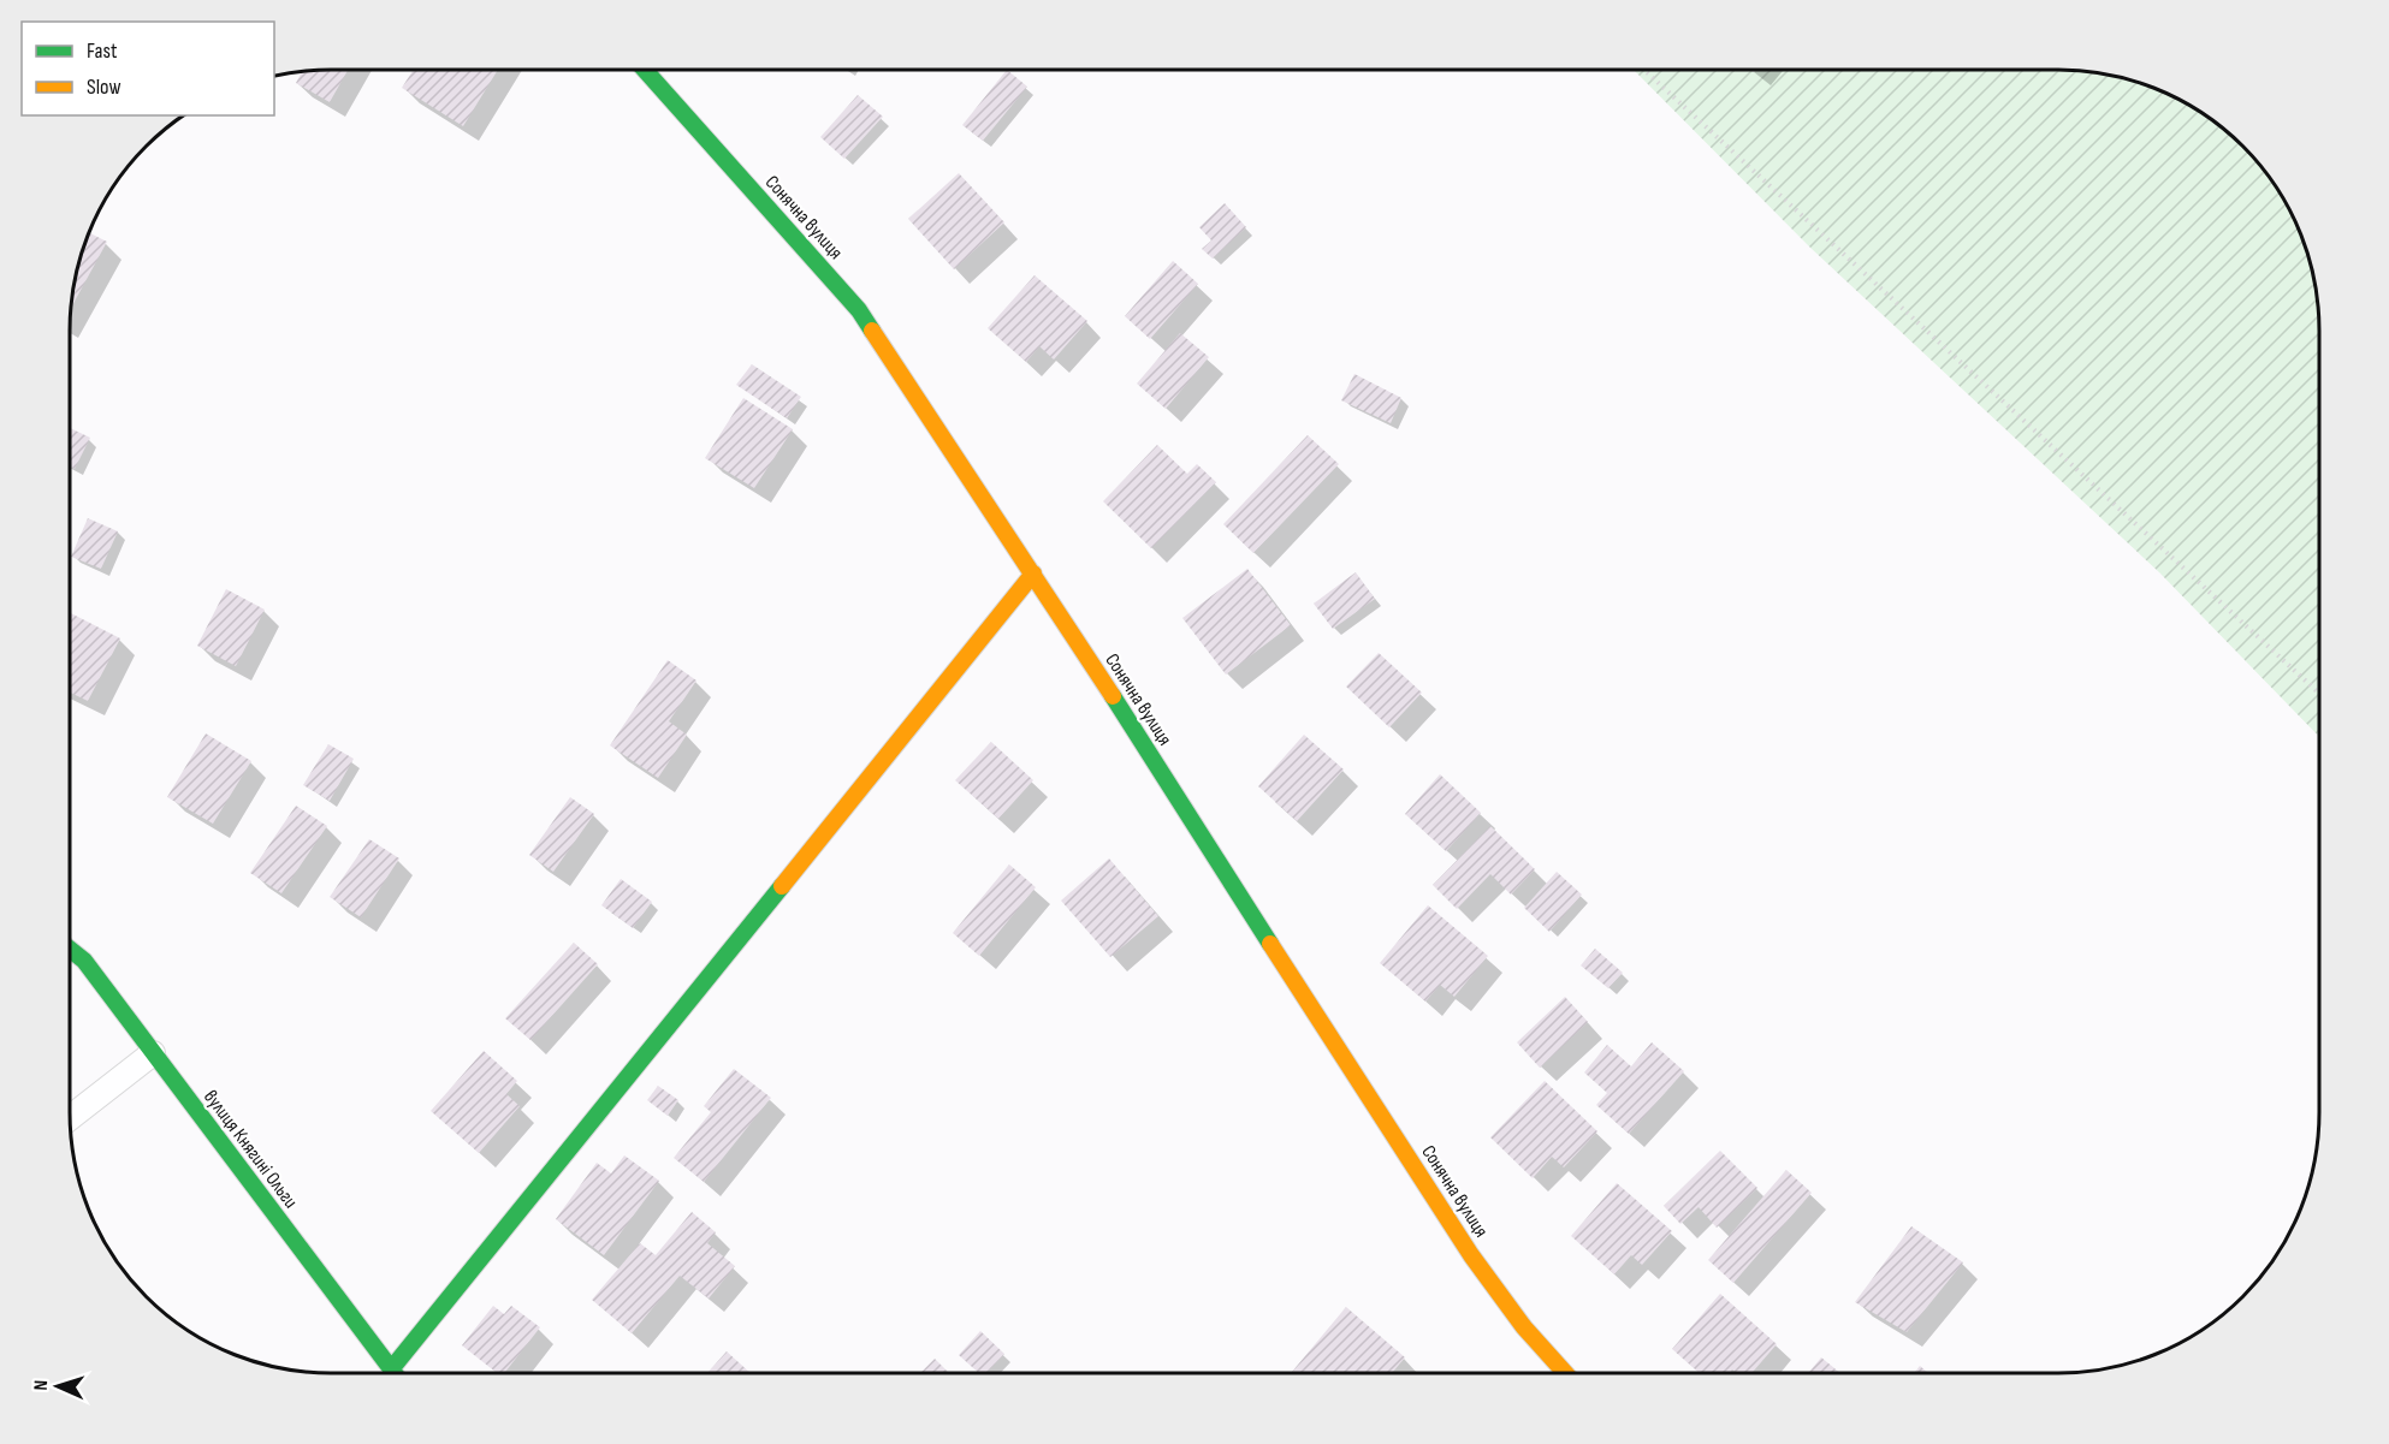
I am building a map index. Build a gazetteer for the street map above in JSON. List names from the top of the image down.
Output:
{
  "streets": {
    "street": ["Сонячна вулиця", "вулиця Княгині Ольги"]
  },
  "legend": ["Fast", "Slow"],
  "north": "left"
}
